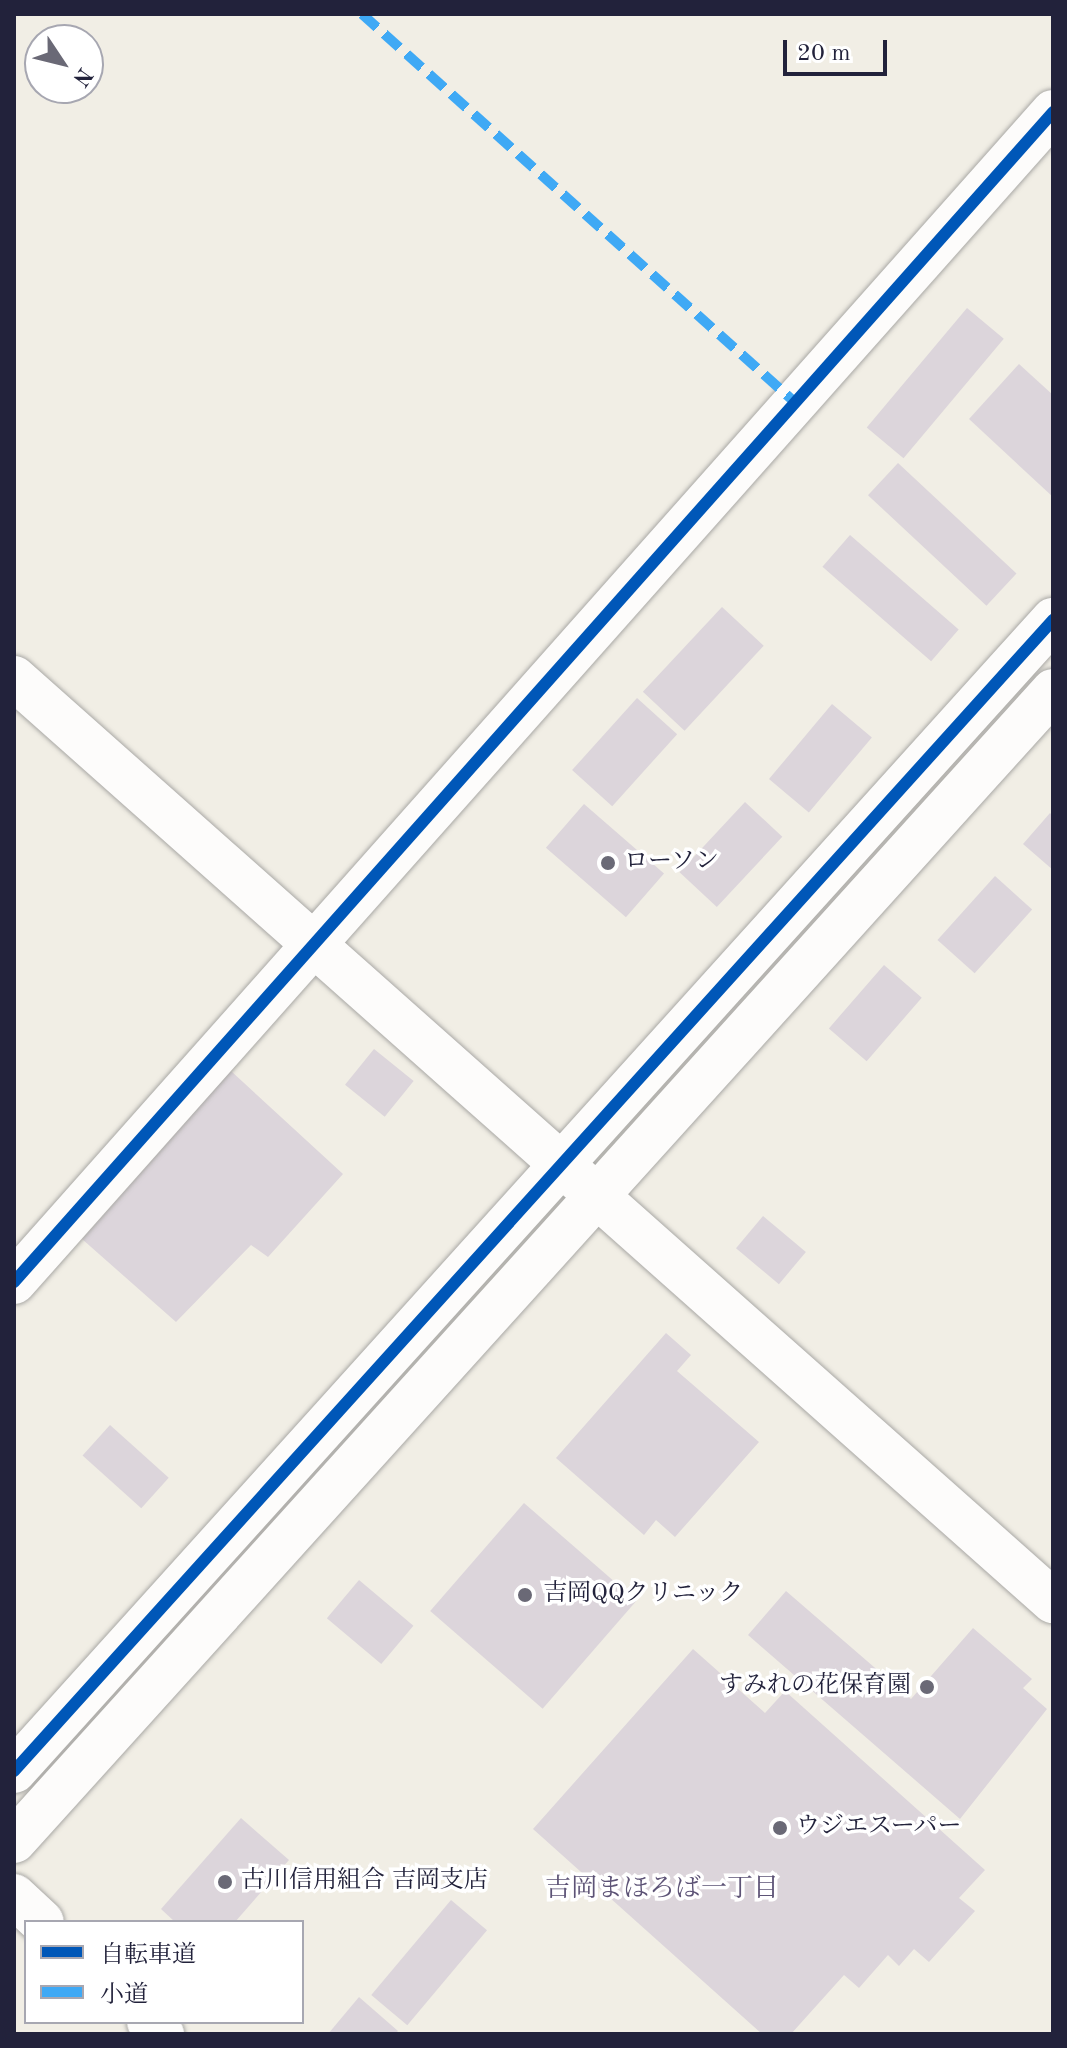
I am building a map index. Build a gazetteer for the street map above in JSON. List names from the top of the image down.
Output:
{
  "districts": ["吉岡まほろば一丁目"],
  "places": [
    "ローソン",
    "吉岡QQクリニック",
    "すみれの花保育園",
    "ウジエスーパー",
    "古川信用組合 吉岡支店"
  ],
  "legend": ["自転車道", "小道"],
  "scale_bar": "20 m",
  "north": "bottom right"
}
